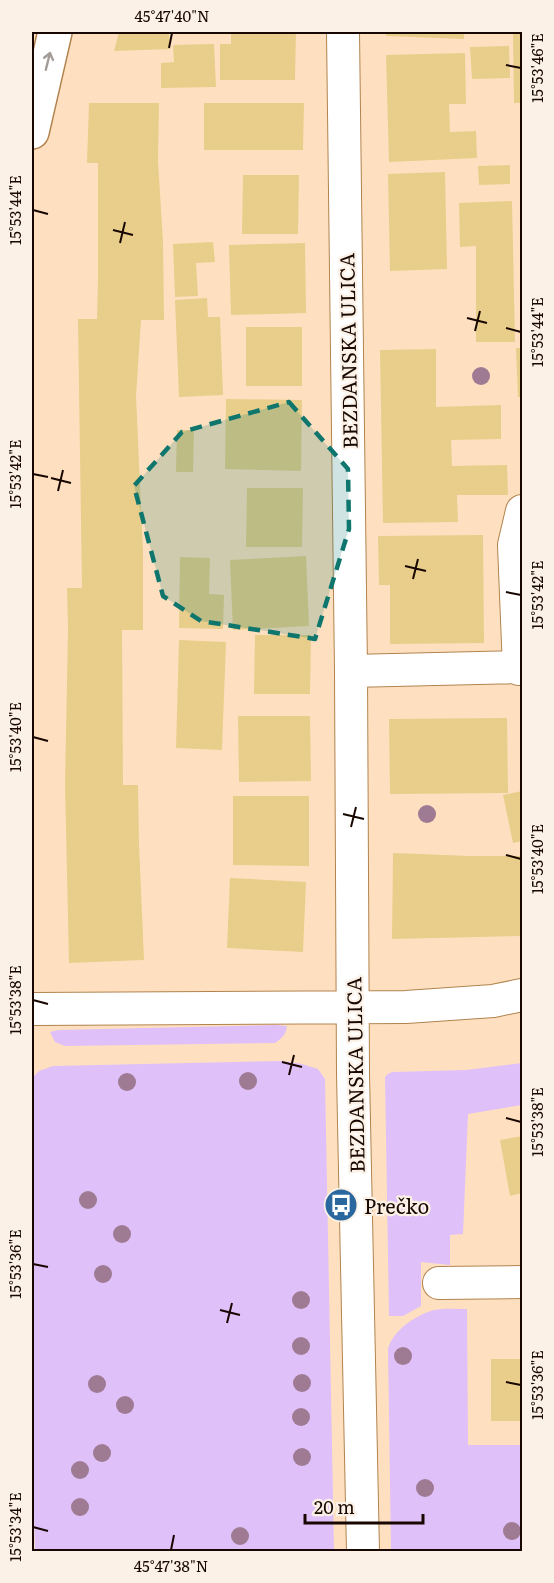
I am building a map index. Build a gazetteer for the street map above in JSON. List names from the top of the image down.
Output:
{
  "streets": {
    "street": ["BEZDANSKA ULICA"]
  },
  "places": {
    "bus stop": ["Prečko"]
  },
  "scale_bar": "20 m",
  "coordinates": [
    "45°47'40\"N",
    "15°53'46\"E",
    "15°53'44\"E",
    "15°53'42\"E",
    "15°53'40\"E",
    "15°53'38\"E",
    "15°53'36\"E",
    "15°53'34\"E",
    "45°47'38\"N"
  ]
}
